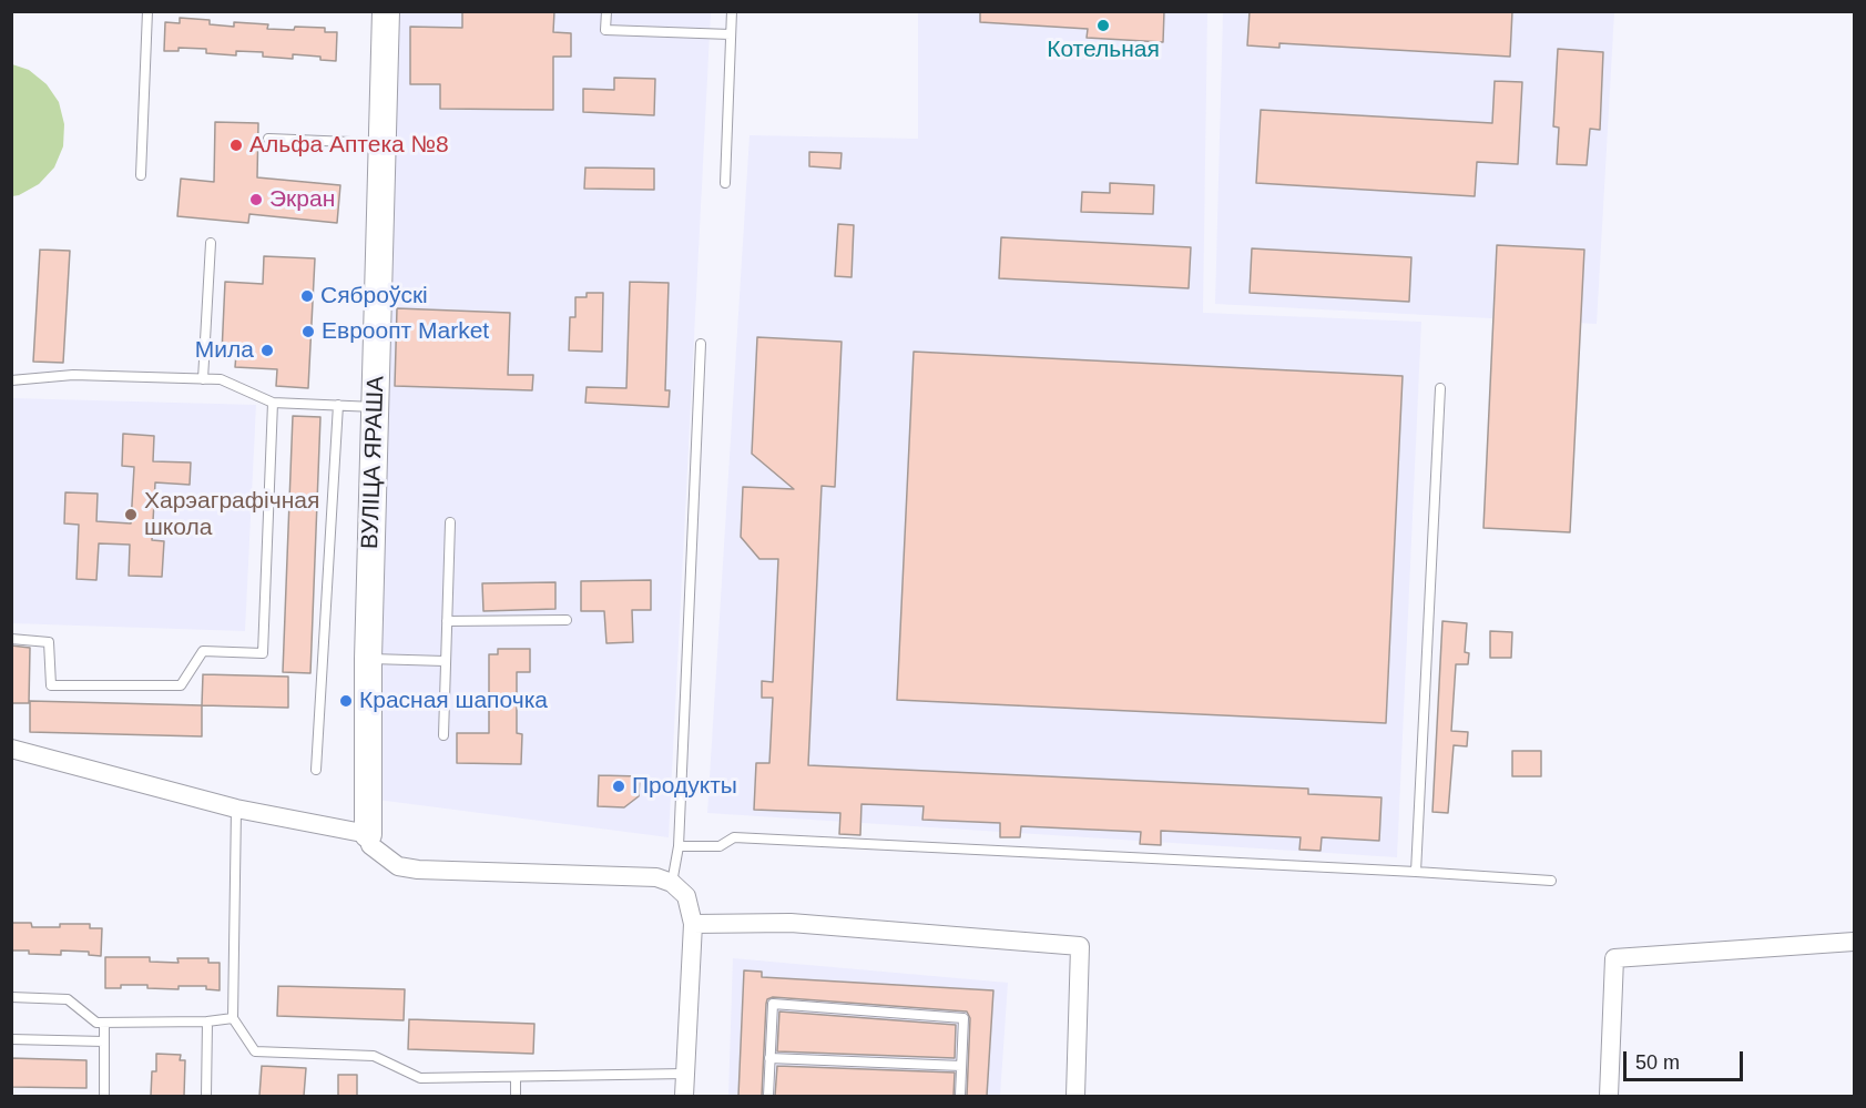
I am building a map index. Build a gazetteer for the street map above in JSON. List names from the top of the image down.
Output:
{
  "streets": {
    "street": ["ВУЛІЦА ЯРАША"]
  },
  "places": [
    "Котельная",
    "Альфа Аптека №8",
    "Экран",
    "Сяброўскі",
    "Евроопт Market",
    "Мила",
    "Харэаграфічная школа",
    "Красная шапочка",
    "Продукты"
  ],
  "scale_bar": "50 m"
}
